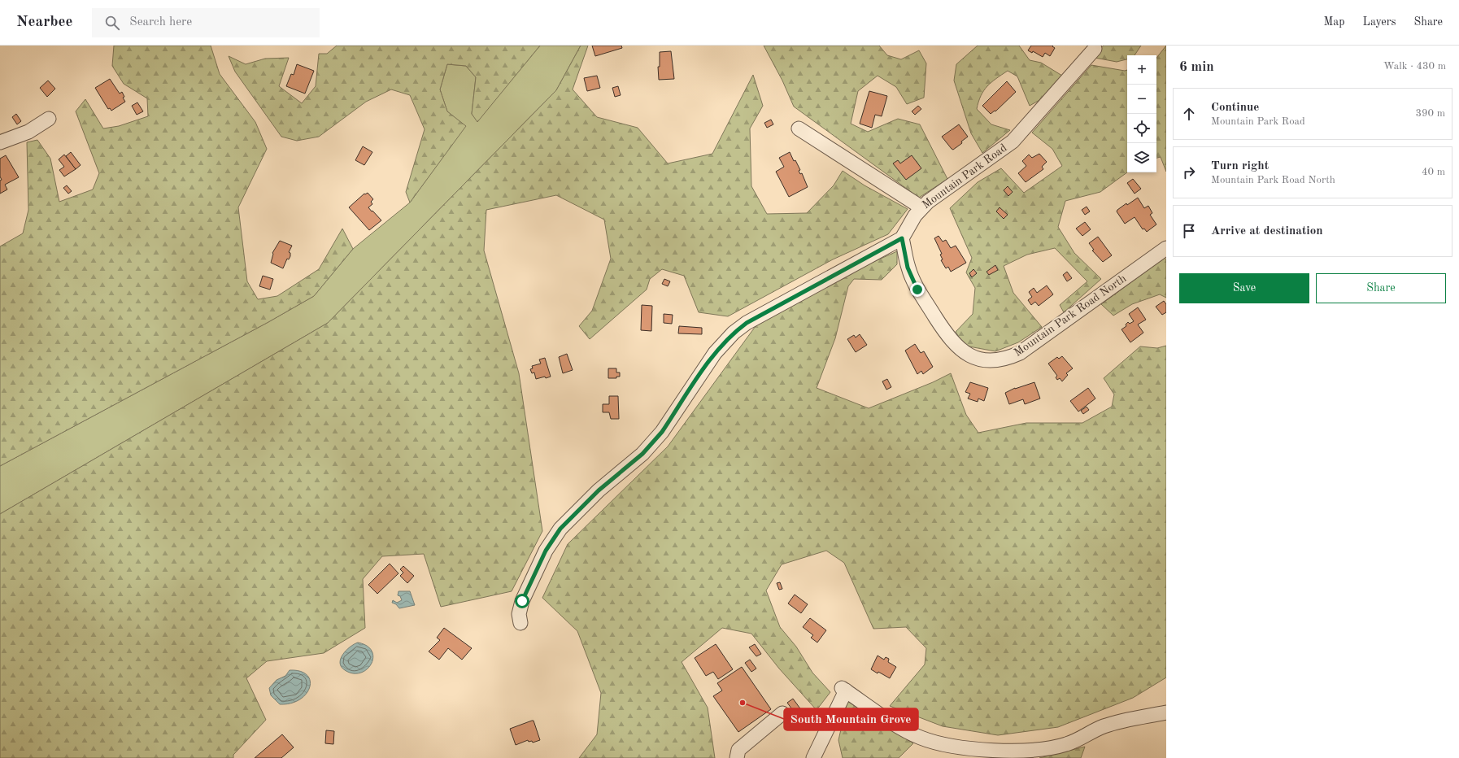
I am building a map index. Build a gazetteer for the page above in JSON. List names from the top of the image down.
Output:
{
  "streets": {
    "street": ["Mountain Park Road", "Mountain Park Road North"]
  },
  "crossings": [
    ["Mountain Park Road", "Mountain Park Road North"]
  ],
  "places": ["South Mountain Grove"],
  "page": {
    "header": "Nearbee",
    "search": "Search here",
    "nav": ["Map", "Layers", "Share"],
    "heading": ["6 min", "Walk · 430 m"],
    "map_buttons": ["+", "−"],
    "list": [
      ["Continue", "Mountain Park Road", "390 m"],
      ["Turn right", "Mountain Park Road North", "40 m"],
      "Arrive at destination"
    ],
    "buttons": ["Save", "Share"]
  }
}
